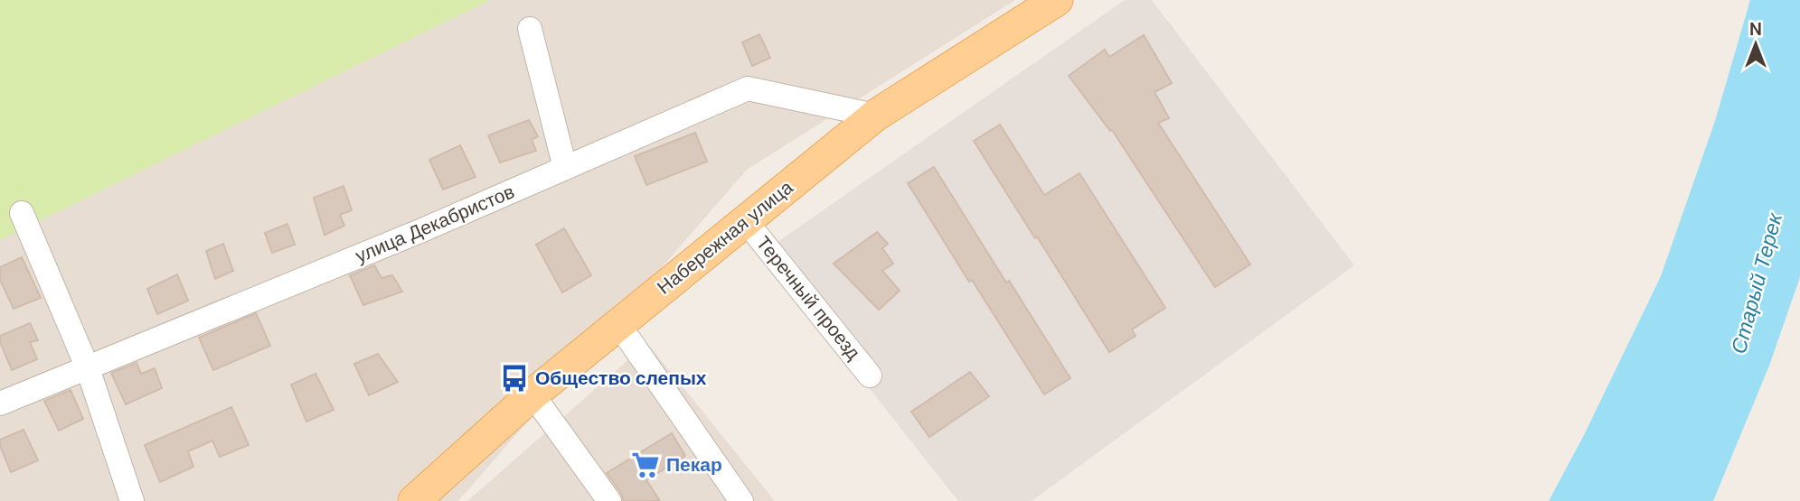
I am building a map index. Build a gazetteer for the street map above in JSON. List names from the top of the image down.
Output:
{
  "streets": {
    "main road": ["Набережная улица"],
    "street": ["улица Декабристов", "Теречный проезд"]
  },
  "crossings": [
    ["улица Декабристов", "Набережная улица"],
    ["Набережная улица", "Теречный проезд"]
  ],
  "water": ["Старый Терек"],
  "places": {
    "bus stop": ["Общество слепых"],
    "supermarket": ["Пекар"]
  },
  "north": "top"
}
